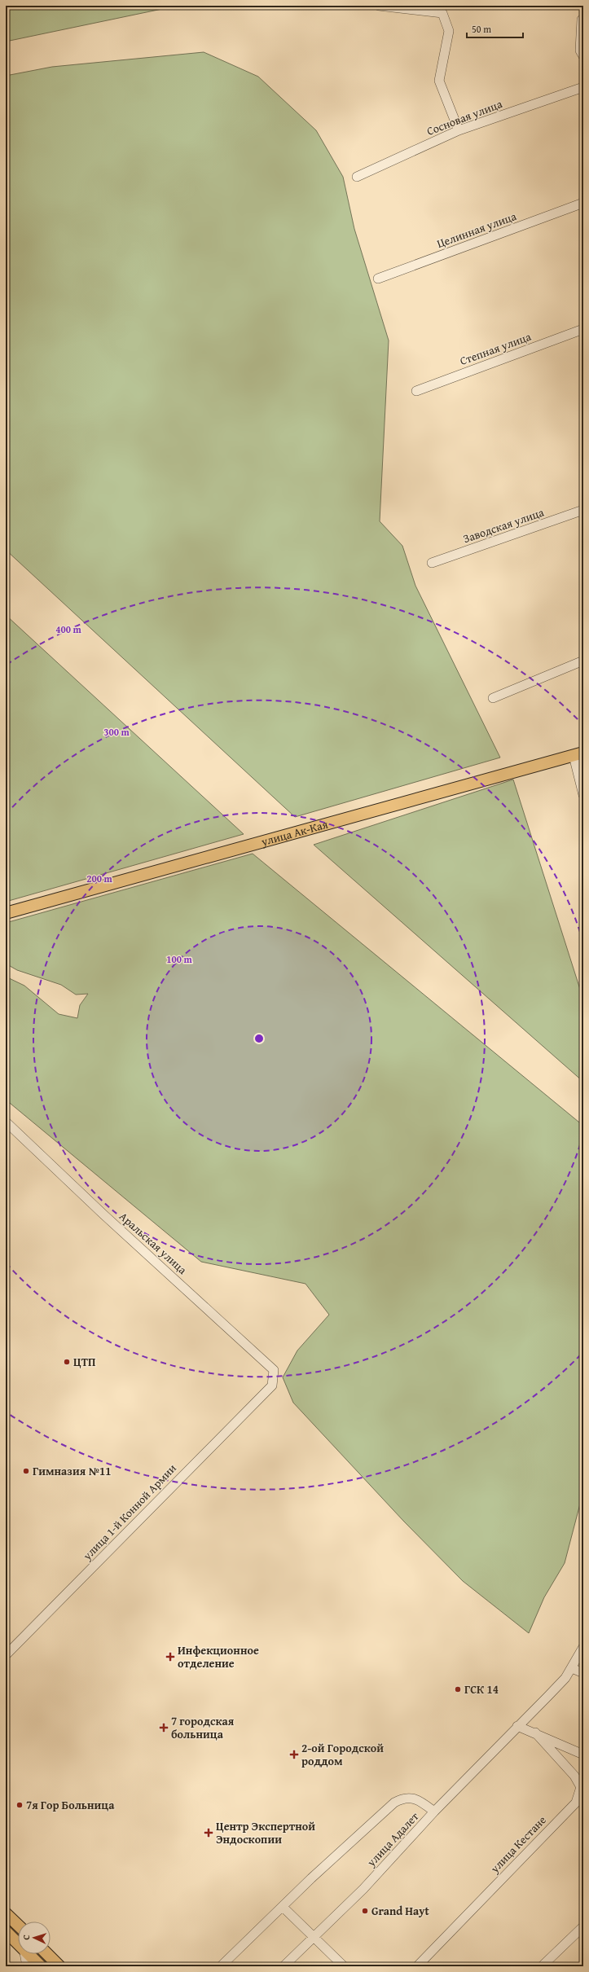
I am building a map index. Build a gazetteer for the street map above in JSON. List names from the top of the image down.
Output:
{
  "streets": {
    "main road": ["улица Ак-Кая"],
    "street": [
      "Сосновая улица",
      "Целинная улица",
      "Степная улица",
      "Заводская улица",
      "Аральская улица",
      "улица 1-й Конной Армии",
      "улица Адалет",
      "улица Кестане"
    ]
  },
  "crossings": [
    ["Аральская улица", "улица 1-й Конной Армии"]
  ],
  "places": {
    "other": [
      "ЦТП",
      "Гимназия №11",
      "ГСК 14",
      "7я Гор Больница",
      "Grand Hayt"
    ],
    "health": [
      "Инфекционное отделение",
      "7 городская больница",
      "2-ой Городской роддом",
      "Центр Экспертной Эндоскопии"
    ]
  },
  "scale_bar": "50 m",
  "north": "left",
  "rings": [
    "400 m",
    "300 m",
    "200 m",
    "100 m"
  ]
}
